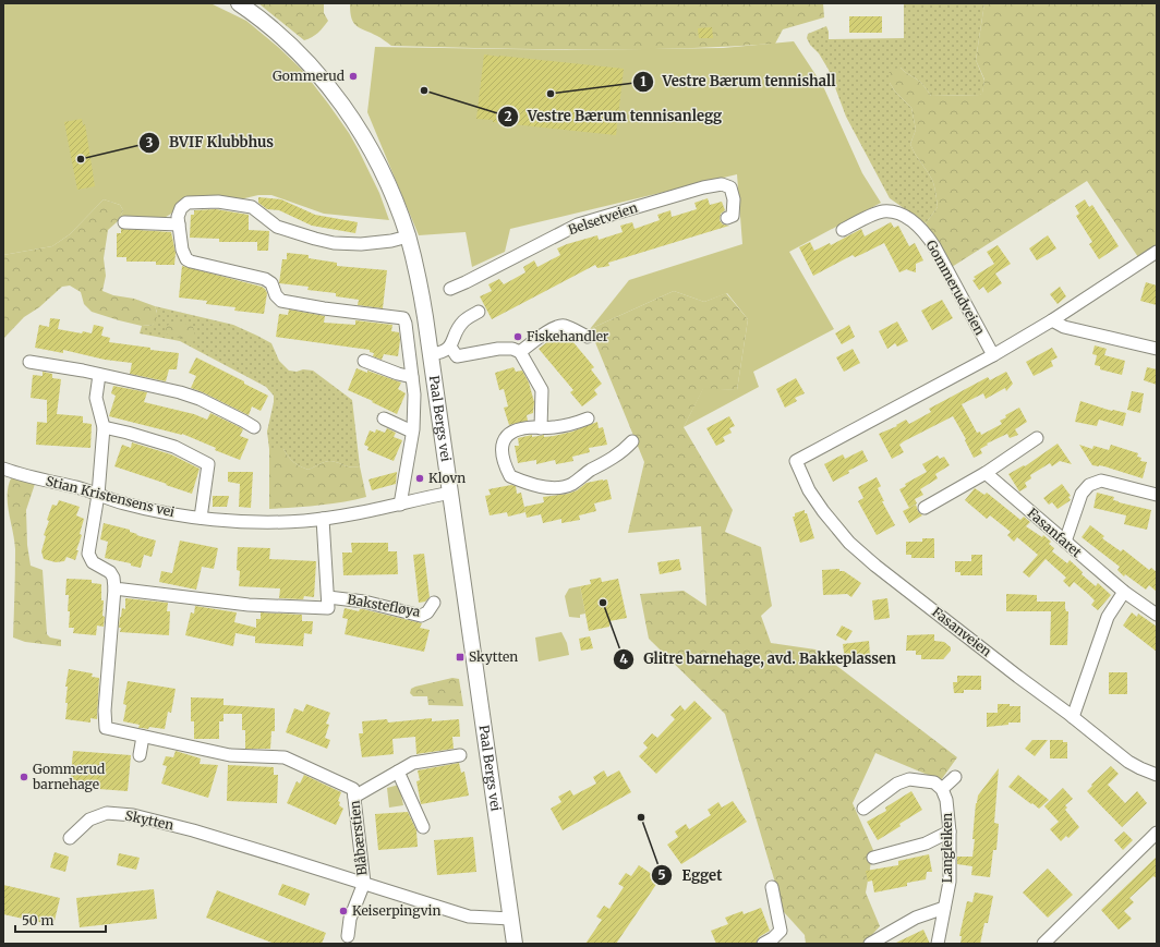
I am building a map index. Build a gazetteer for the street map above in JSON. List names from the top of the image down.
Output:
{
  "streets": {
    "street": [
      "Belsetveien",
      "Gommerudveien",
      "Paal Bergs vei",
      "Stian Kristensens vei",
      "Fasanfaret",
      "Bakstefløya",
      "Fasanveien",
      "Skytten",
      "Blåbærstien",
      "Langleiken"
    ]
  },
  "crossings": [
    ["Gommerudveien", "Fasanveien"],
    ["Paal Bergs vei", "Stian Kristensens vei"],
    ["Paal Bergs vei", "Skytten"],
    ["Skytten", "Blåbærstien"]
  ],
  "places": {
    "other": [
      "Gommerud",
      "Vestre Bærum tennisanlegg",
      "Vestre Bærum tennishall",
      "BVIF Klubbhus",
      "Fiskehandler",
      "Klovn",
      "Glitre barnehage, avd. Bakkeplassen",
      "Gommerud barnehage",
      "Egget",
      "Keiserpingvin"
    ],
    "transit": ["Skytten"]
  },
  "scale_bar": "50 m"
}
